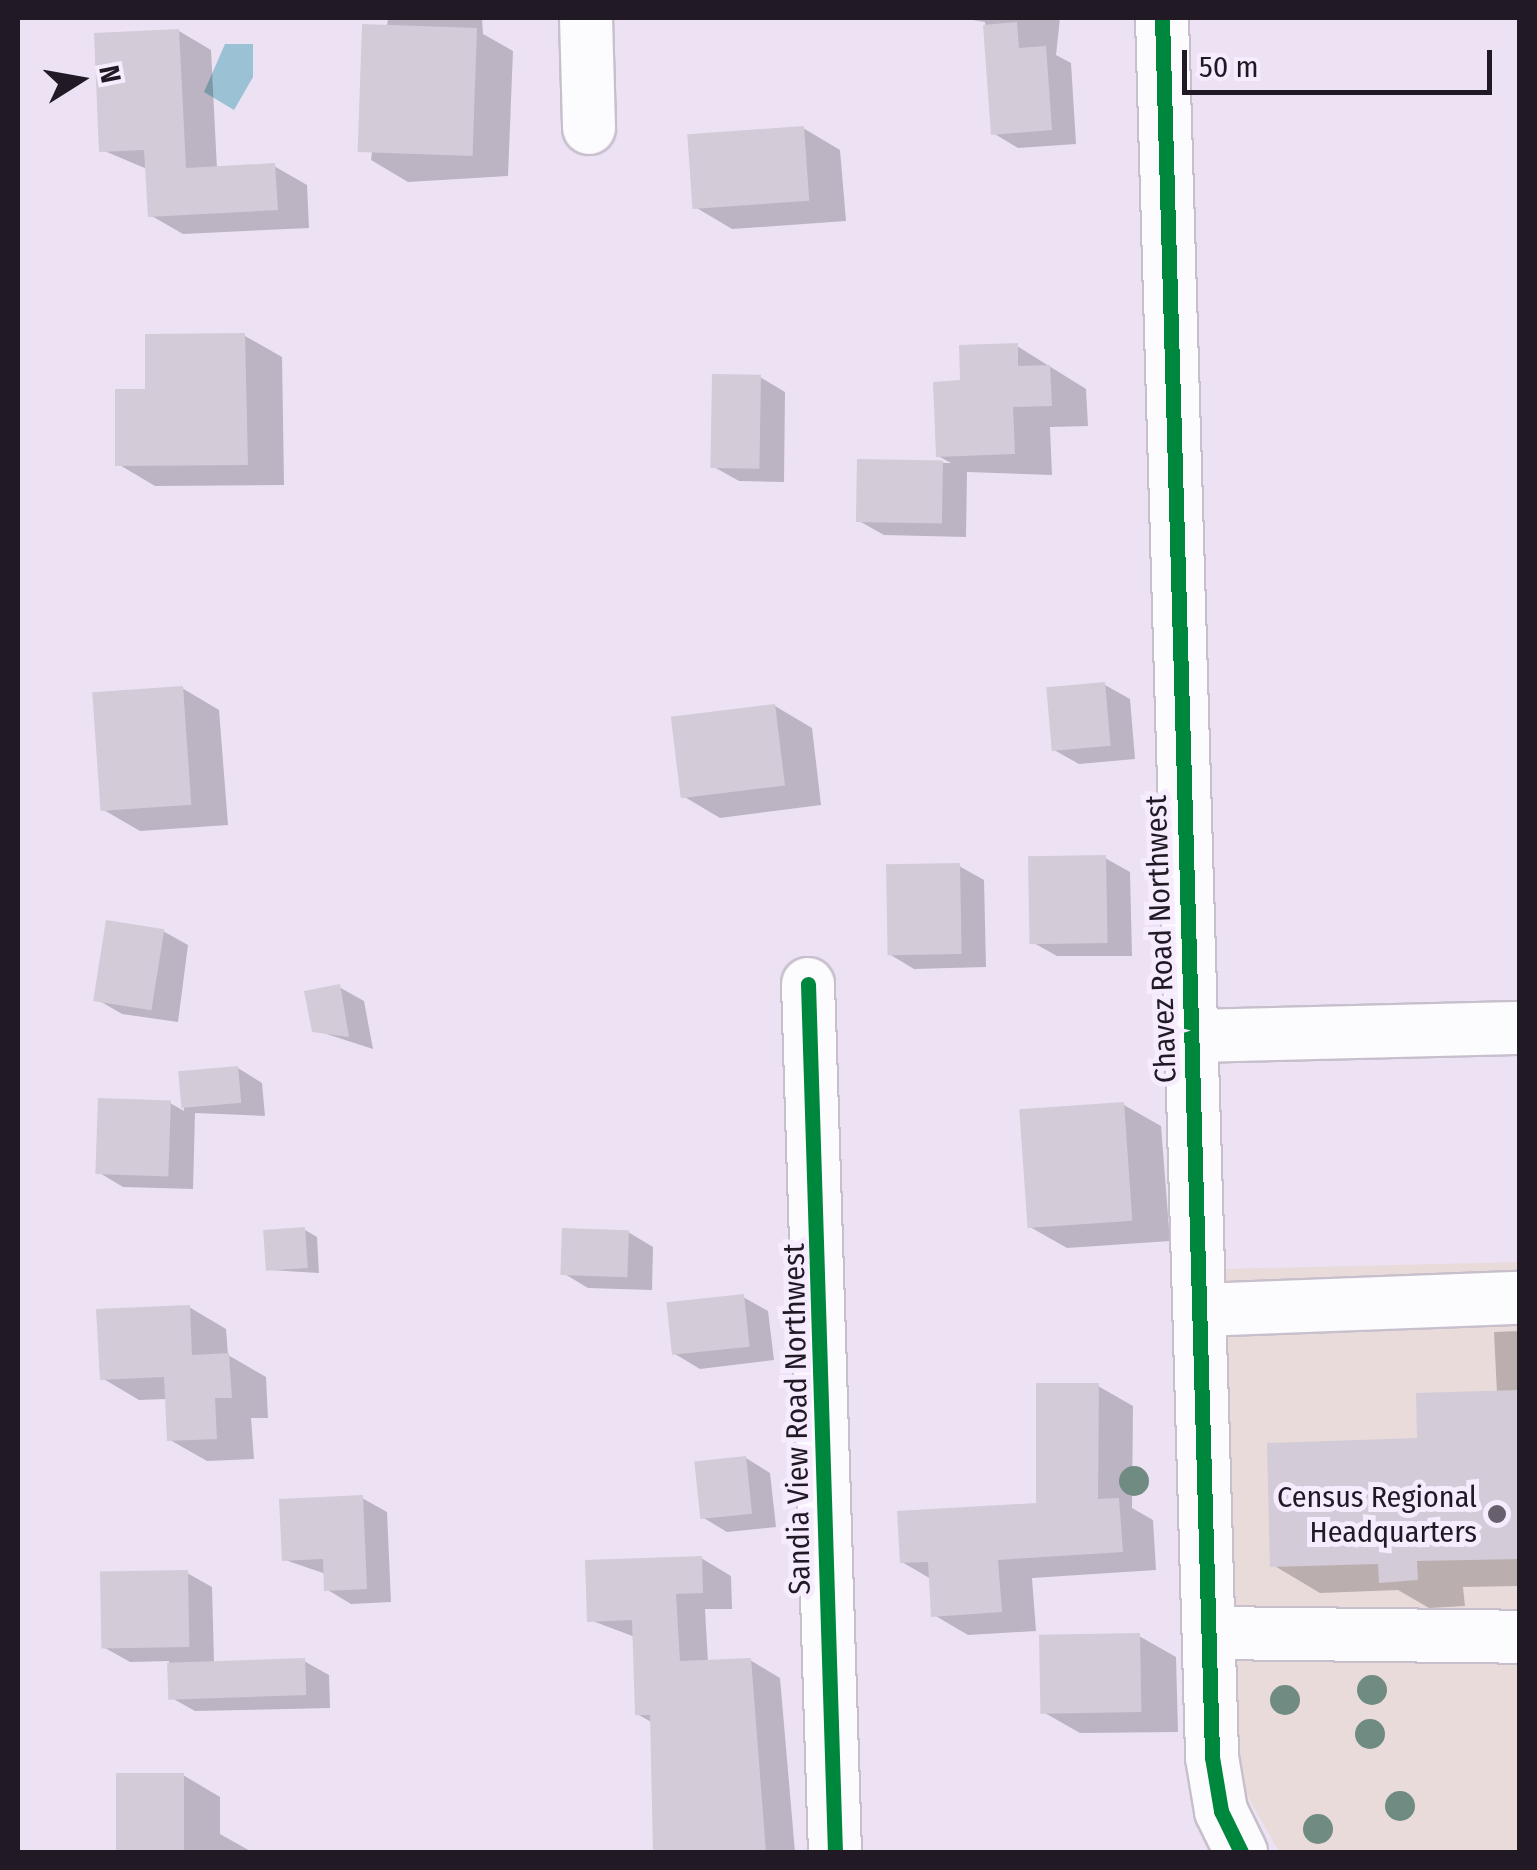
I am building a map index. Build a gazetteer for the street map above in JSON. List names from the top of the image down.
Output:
{
  "streets": {
    "street": ["Chavez Road Northwest", "Sandia View Road Northwest"]
  },
  "places": ["Census Regional Headquarters"],
  "scale_bar": "50 m",
  "north": "right"
}
